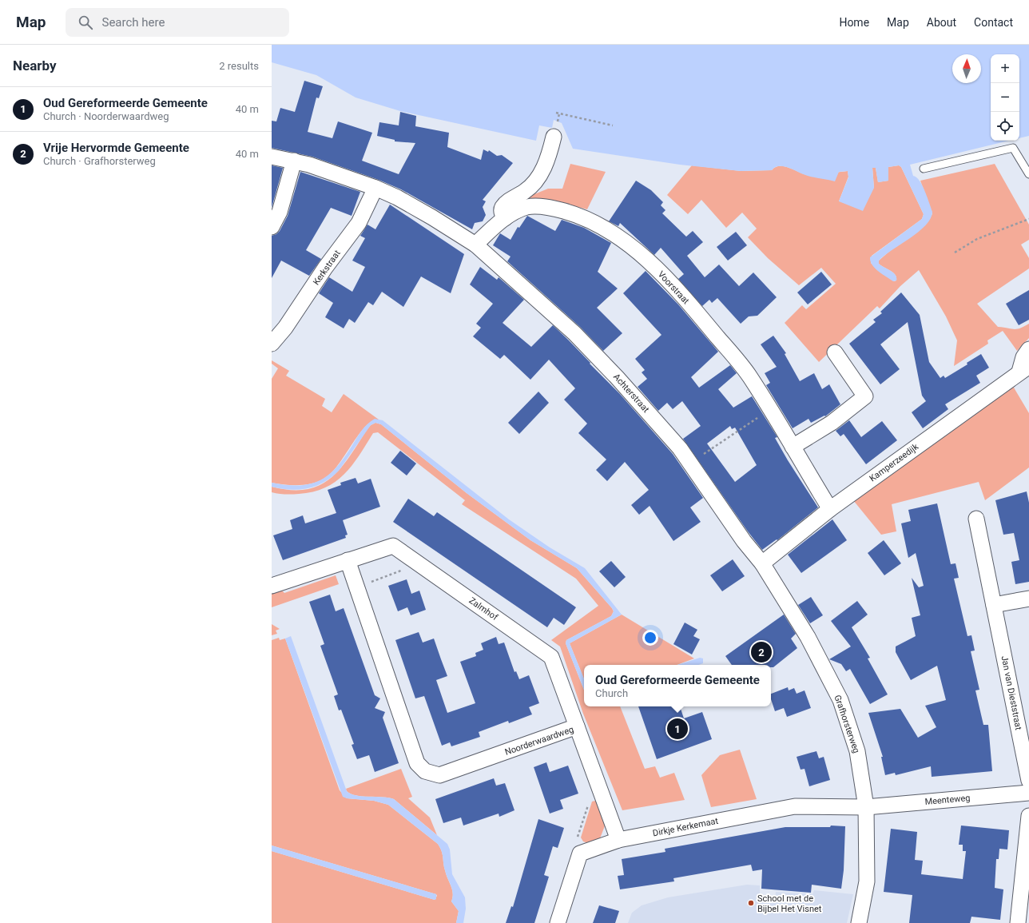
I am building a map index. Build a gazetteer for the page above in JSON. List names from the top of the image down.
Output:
{
  "streets": {
    "street": [
      "Kerkstraat",
      "Voorstraat",
      "Achterstraat",
      "Kamperzeedijk",
      "Zalmhof",
      "Jan van Dieststraat",
      "Grafhorsterweg",
      "Noorderwaardweg",
      "Meenteweg",
      "Dirkje Kerkemaat"
    ]
  },
  "crossings": [
    ["Voorstraat", "Achterstraat"],
    ["Voorstraat", "Kamperzeedijk"],
    ["Achterstraat", "Kamperzeedijk"],
    ["Achterstraat", "Grafhorsterweg"],
    ["Kamperzeedijk", "Grafhorsterweg"],
    ["Zalmhof", "Noorderwaardweg"],
    ["Grafhorsterweg", "Meenteweg"],
    ["Grafhorsterweg", "Dirkje Kerkemaat"],
    ["Noorderwaardweg", "Dirkje Kerkemaat"],
    ["Meenteweg", "Dirkje Kerkemaat"]
  ],
  "places": ["School met de Bijbel Het Visnet"],
  "north": "top",
  "page": {
    "header": "Map",
    "search": "Search here",
    "nav": [
      "Home",
      "Map",
      "About",
      "Contact"
    ],
    "heading": ["Nearby", "2 results"],
    "map_buttons": ["+", "−"],
    "list": [
      {
        "mark": "1",
        "name": "Oud Gereformeerde Gemeente",
        "note": "Church · Noorderwaardweg",
        "value": "40 m"
      },
      {
        "mark": "2",
        "name": "Vrije Hervormde Gemeente",
        "note": "Church · Grafhorsterweg",
        "value": "40 m"
      }
    ],
    "pins": ["2", "1"],
    "popup": ["Oud Gereformeerde Gemeente", "Church"]
  }
}
